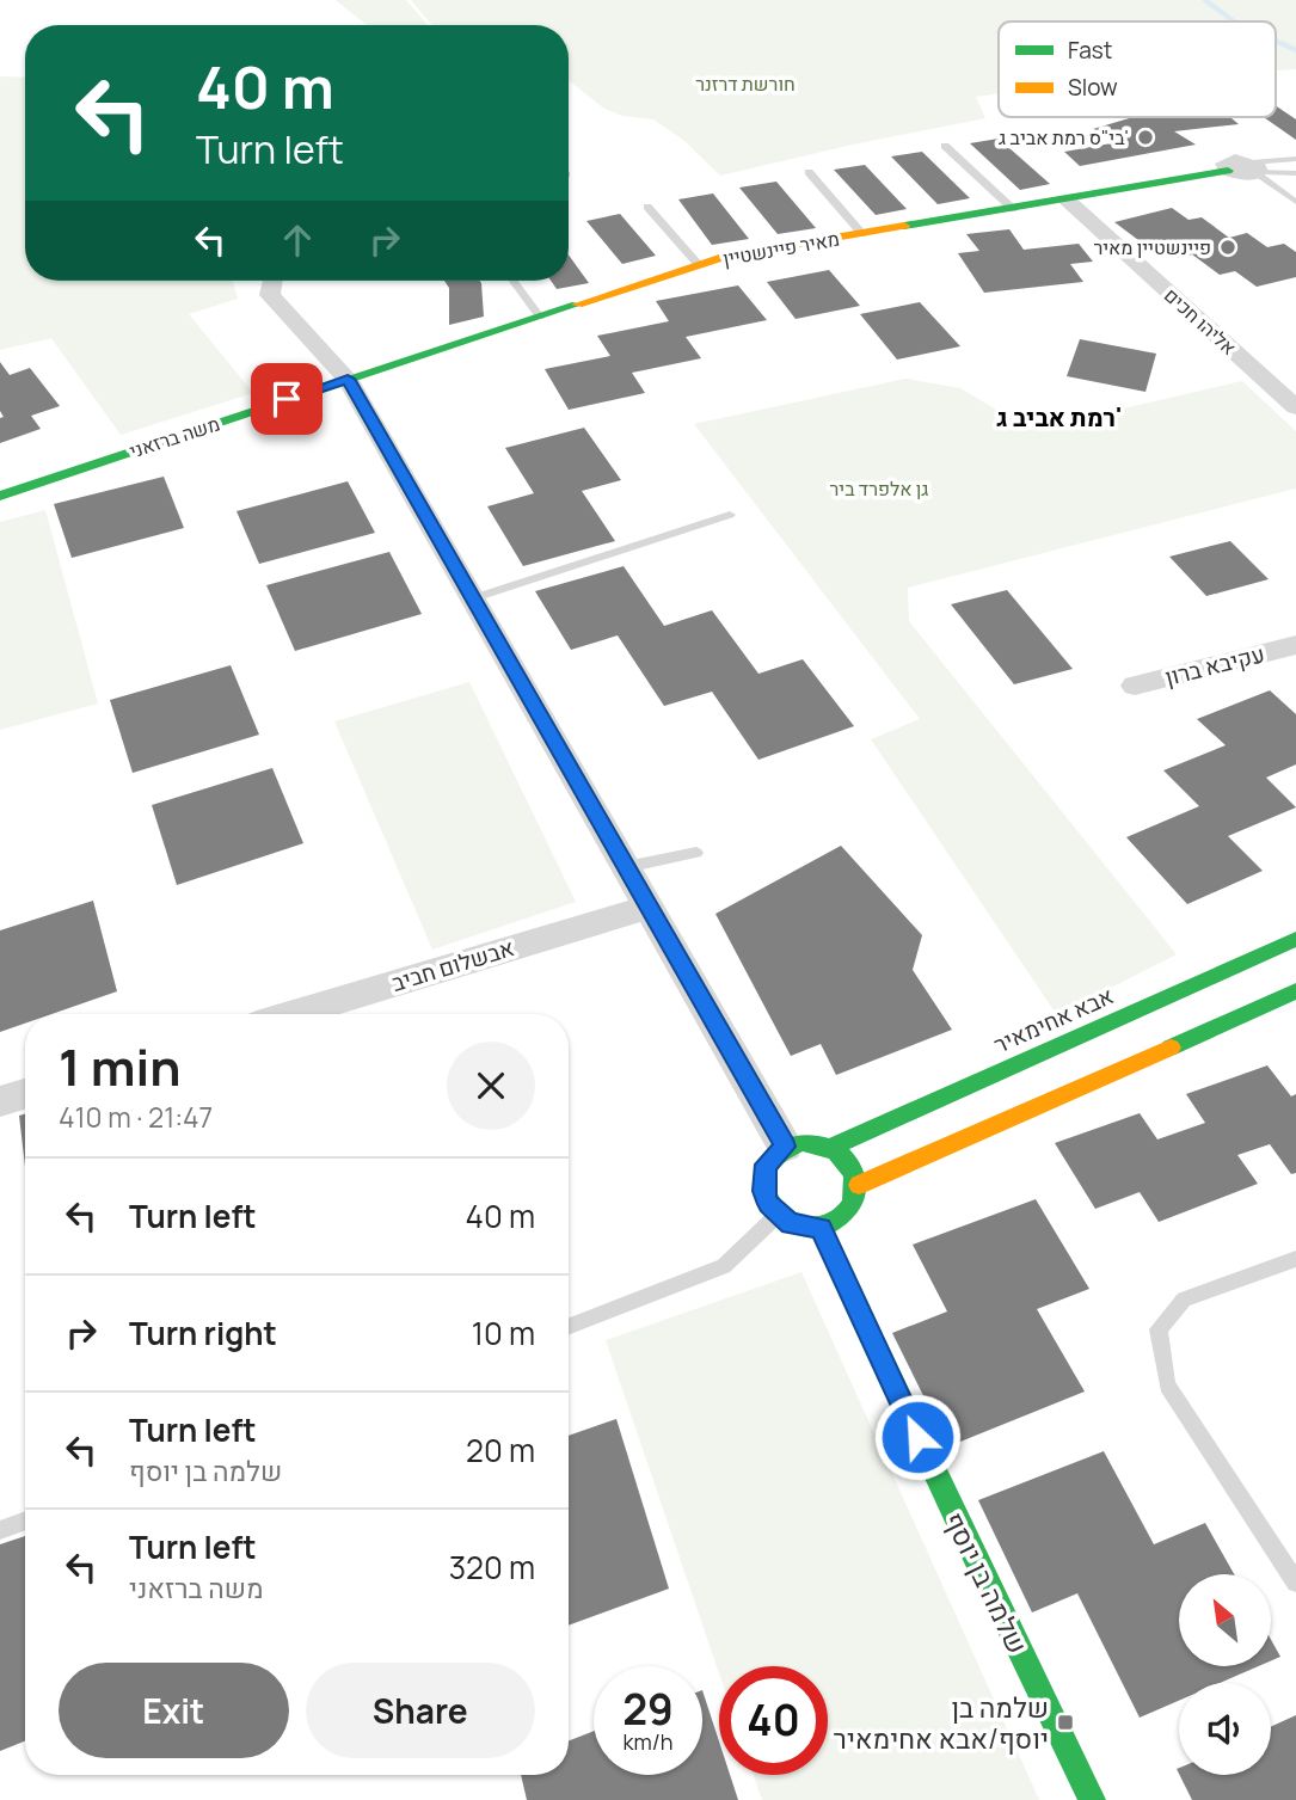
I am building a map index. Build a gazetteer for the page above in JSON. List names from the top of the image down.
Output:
{
  "streets": {
    "street": [
      "מאיר פיינשטיין",
      "אליהו חכים",
      "משה ברזאני",
      "עקיבא ברון",
      "אבשלום חביב",
      "אבא אחימאיר",
      "שלמה בן יוסף"
    ]
  },
  "crossings": [
    ["מאיר פיינשטיין", "אליהו חכים"],
    ["מאיר פיינשטיין", "משה ברזאני"],
    ["אבא אחימאיר", "שלמה בן יוסף"]
  ],
  "districts": ["רמת אביב ג'"],
  "parks": ["חורשת דרזנר", "גן אלפרד ביר"],
  "places": {
    "other": ["בי\"ס רמת אביב ג'", "פיינשטיין מאיר"],
    "transit": ["שלמה בן יוסף/אבא אחימאיר"]
  },
  "legend": ["Fast", "Slow"],
  "north": "top left",
  "page": {
    "turn": ["40 m", "Turn left"],
    "heading": ["1 min", "410 m · 21:47"],
    "list": [
      {
        "name": "Turn left",
        "value": "40 m"
      },
      {
        "name": "Turn right",
        "value": "10 m"
      },
      {
        "name": "Turn left",
        "note": "שלמה בן יוסף",
        "value": "20 m"
      },
      {
        "name": "Turn left",
        "note": "משה ברזאני",
        "value": "320 m"
      }
    ],
    "buttons": ["Exit", "Share"],
    "speed": "29 km/h",
    "limit": "40"
  }
}
